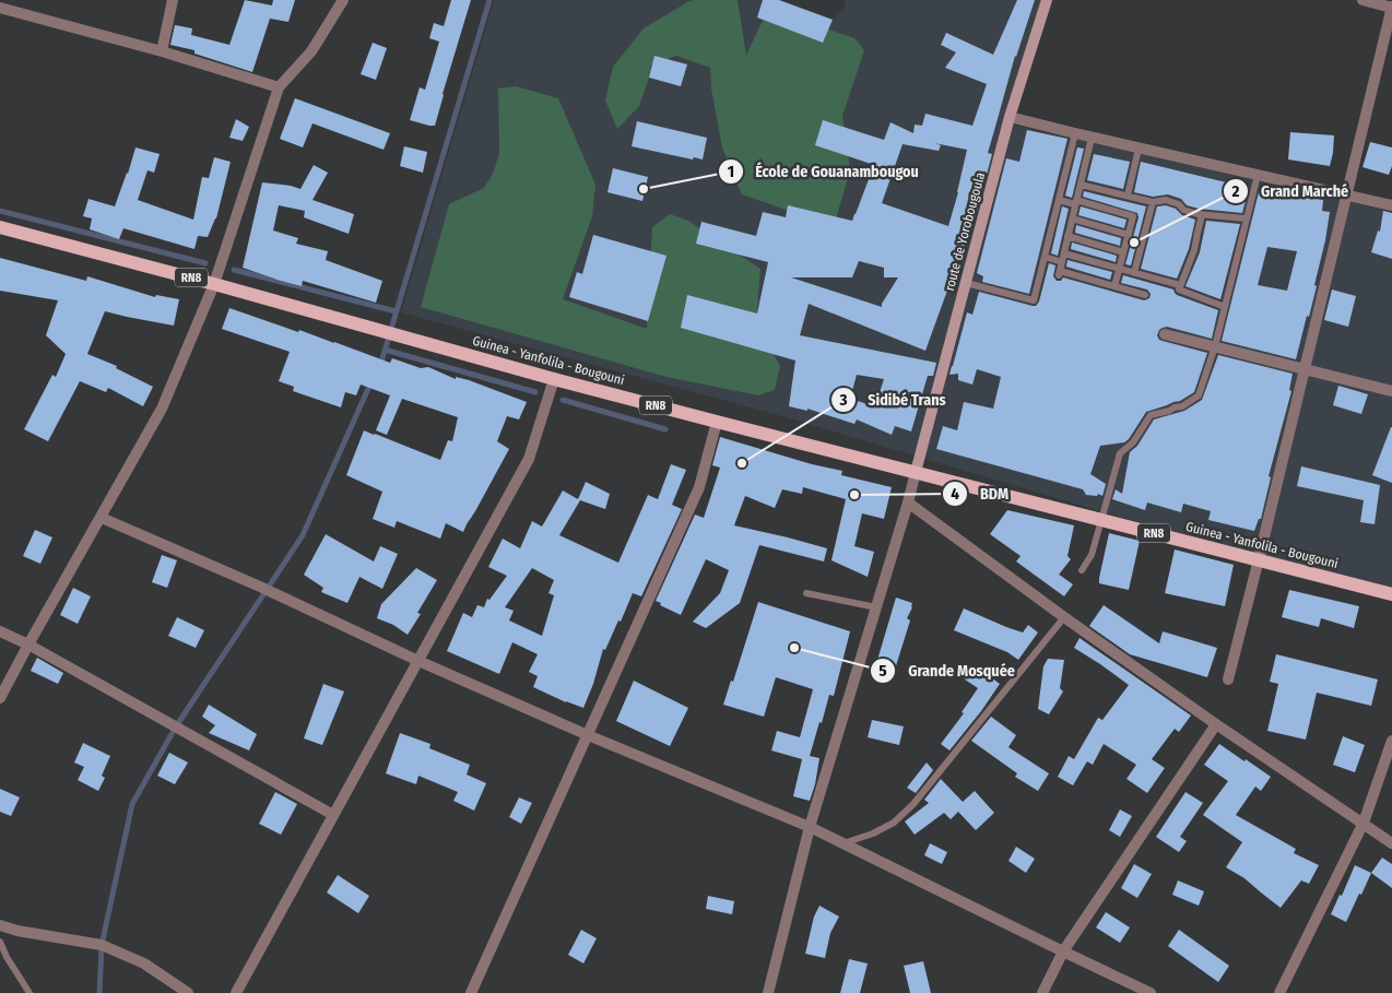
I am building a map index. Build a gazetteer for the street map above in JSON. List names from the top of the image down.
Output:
{
  "streets": {
    "main road": ["route de Yorobougoula", "RN8", "Guinea - Yanfolila - Bougouni"]
  },
  "crossings": [
    ["route de Yorobougoula", "Guinea - Yanfolila - Bougouni"]
  ],
  "places": [
    "École de Gouanambougou",
    "Grand Marché",
    "Sidibé Trans",
    "BDM",
    "Grande Mosquée"
  ]
}
